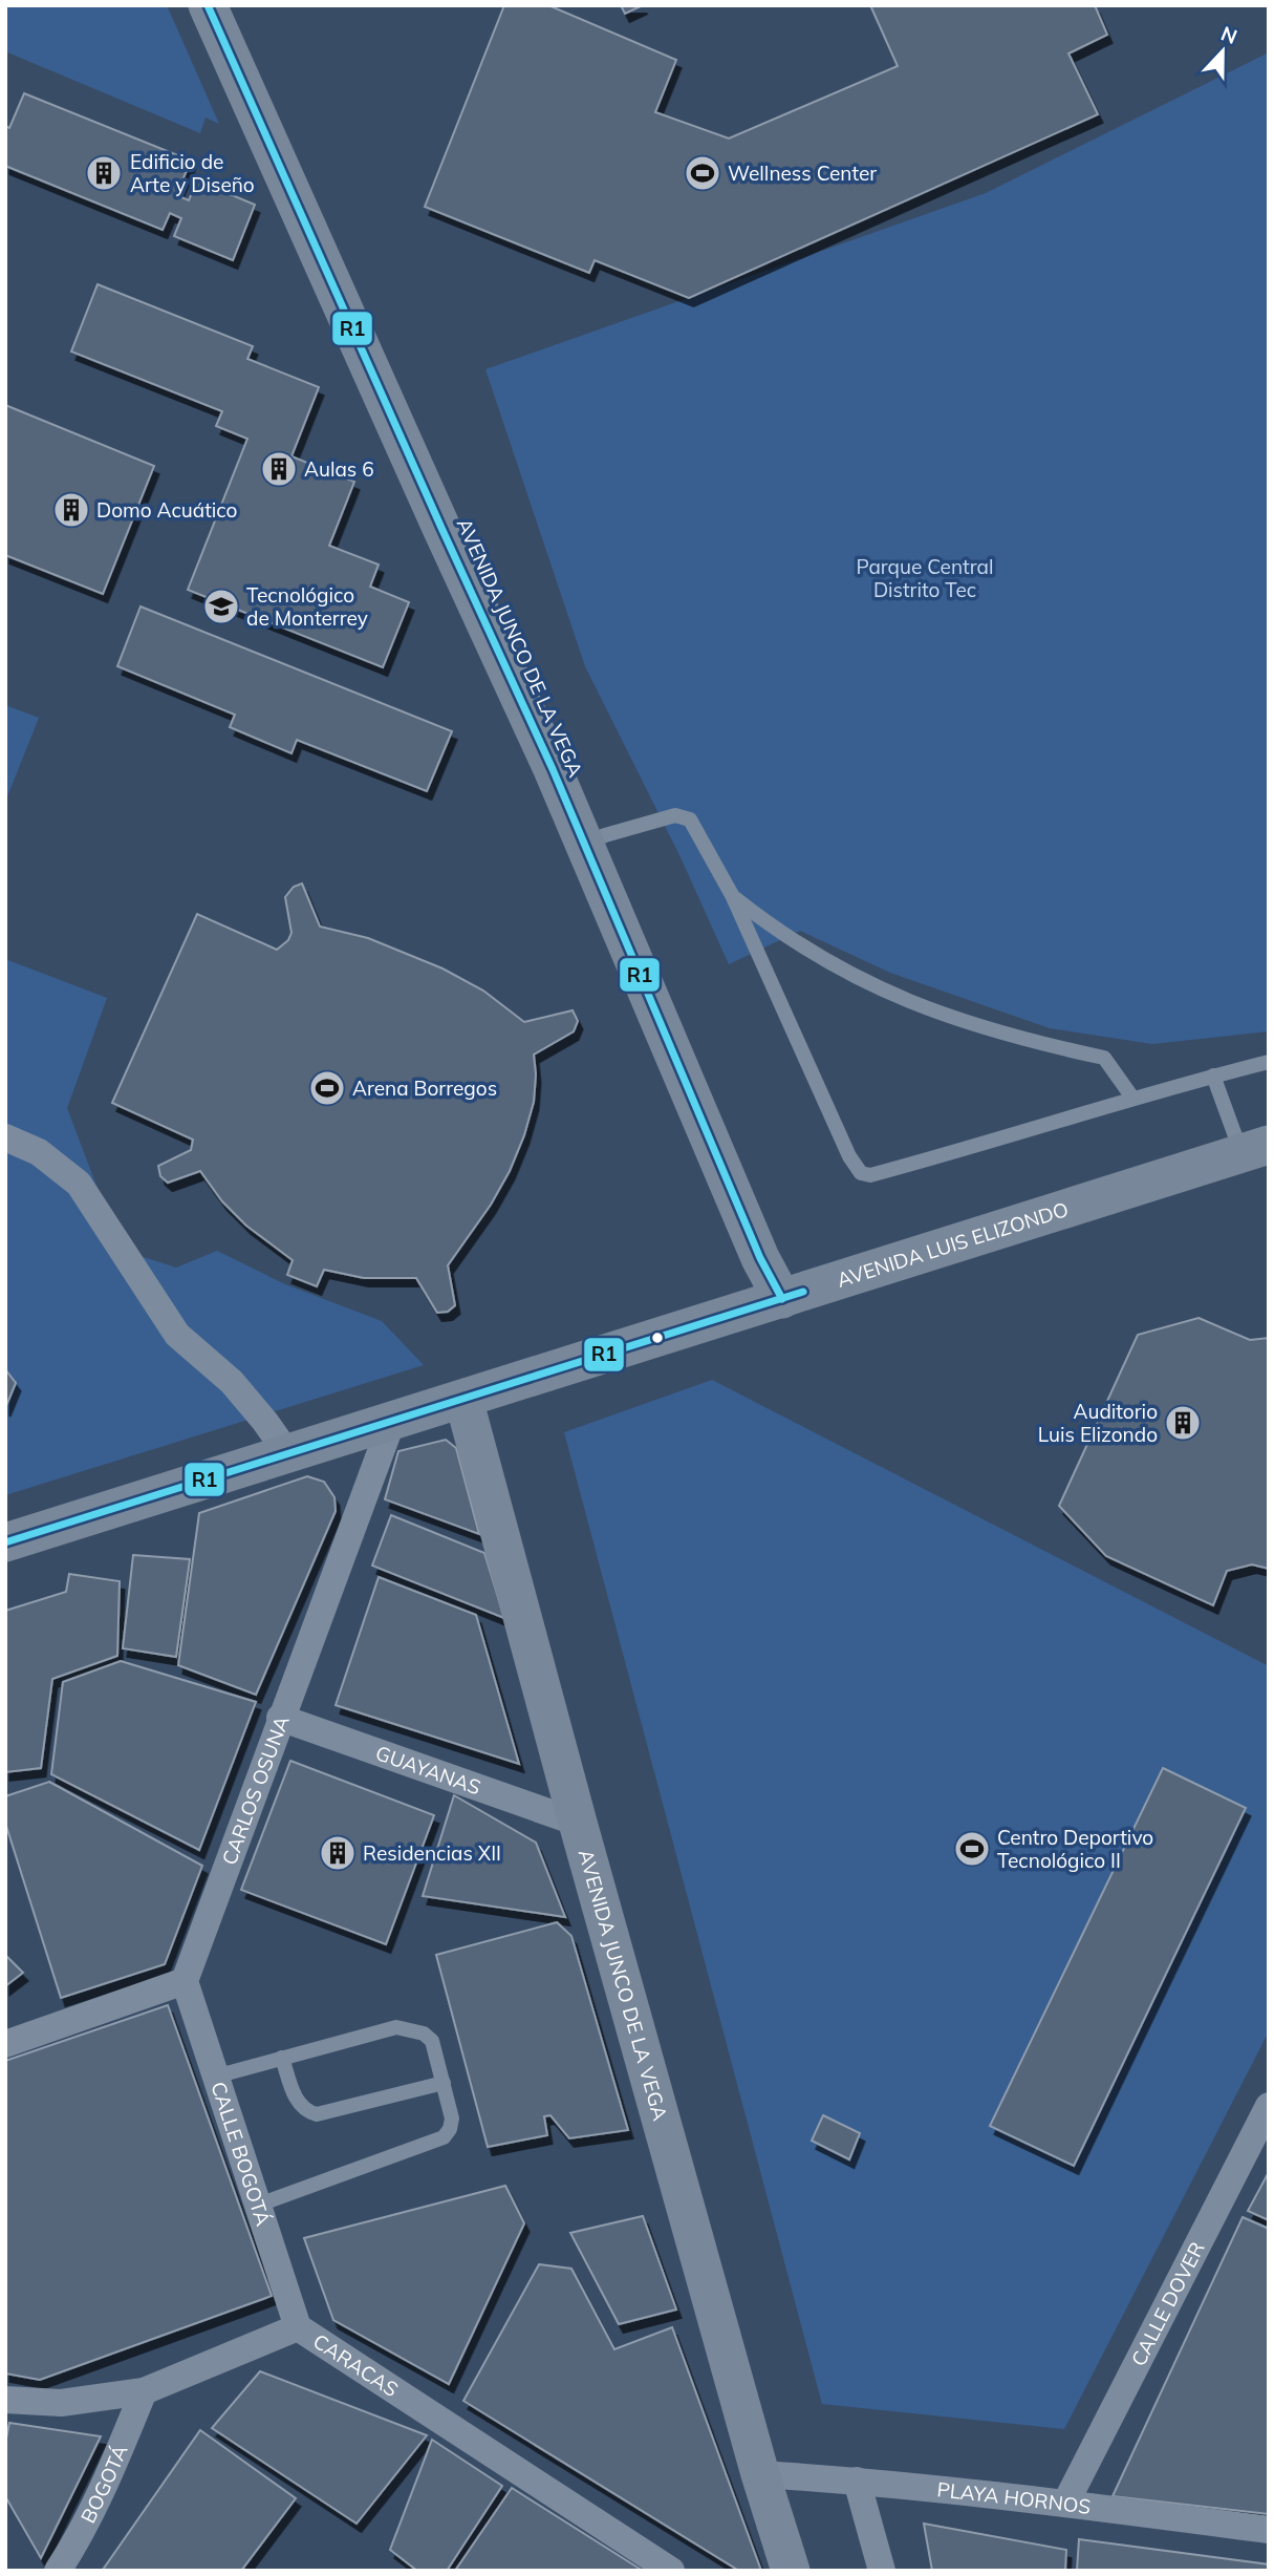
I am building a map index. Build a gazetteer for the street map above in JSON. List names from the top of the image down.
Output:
{
  "streets": {
    "street": [
      "AVENIDA JUNCO DE LA VEGA",
      "AVENIDA LUIS ELIZONDO",
      "GUAYANAS",
      "CARLOS OSUNA",
      "CALLE BOGOTÁ",
      "CALLE DOVER",
      "CARACAS",
      "BOGOTÁ",
      "PLAYA HORNOS"
    ]
  },
  "crossings": [
    ["AVENIDA JUNCO DE LA VEGA", "AVENIDA LUIS ELIZONDO"],
    ["AVENIDA JUNCO DE LA VEGA", "GUAYANAS"],
    ["AVENIDA JUNCO DE LA VEGA", "PLAYA HORNOS"],
    ["AVENIDA LUIS ELIZONDO", "CARLOS OSUNA"],
    ["GUAYANAS", "CARLOS OSUNA"],
    ["CARLOS OSUNA", "CALLE BOGOTÁ"],
    ["CALLE BOGOTÁ", "CARACAS"],
    ["CALLE DOVER", "PLAYA HORNOS"],
    ["CARACAS", "BOGOTÁ"]
  ],
  "parks": ["Parque Central Distrito Tec"],
  "places": {
    "building": [
      "Edificio de Arte y Diseño",
      "Aulas 6",
      "Domo Acuático",
      "Auditorio Luis Elizondo",
      "Residencias XII"
    ],
    "sports": ["Wellness Center", "Arena Borregos", "Centro Deportivo Tecnológico II"],
    "school or university": ["Tecnológico de Monterrey"]
  },
  "lines": ["transit line R1"],
  "north": "top"
}
